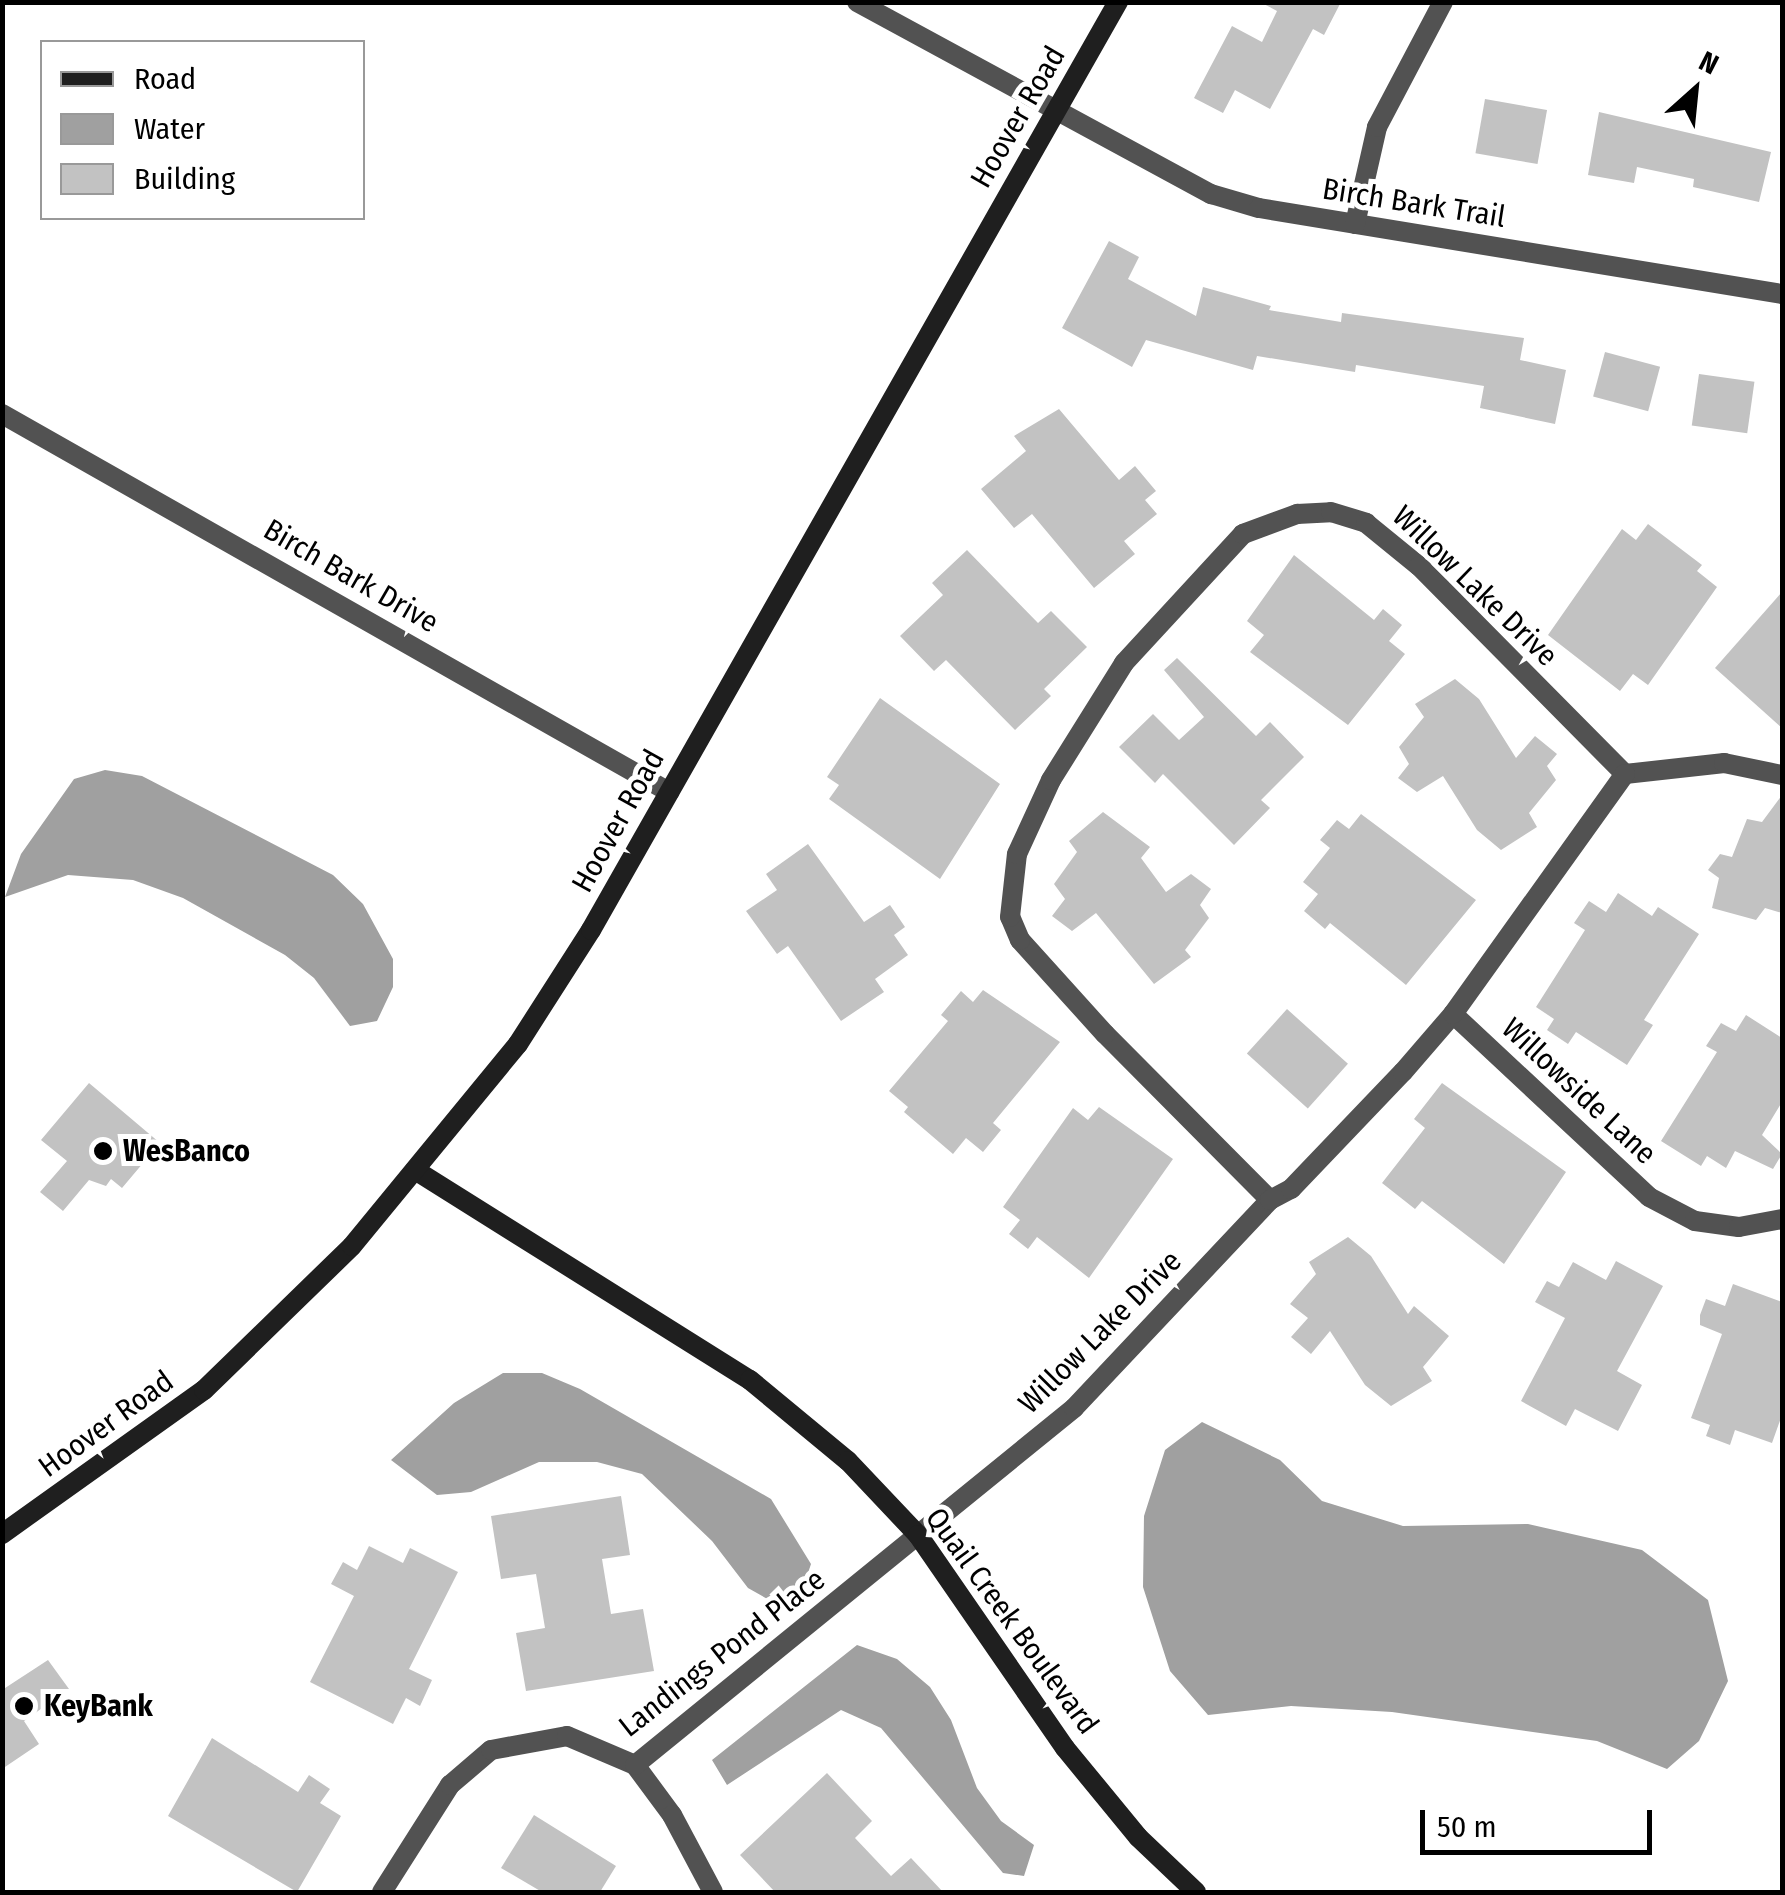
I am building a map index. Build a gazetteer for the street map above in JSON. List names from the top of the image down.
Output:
{
  "streets": {
    "main road": ["Hoover Road", "Quail Creek Boulevard"],
    "street": [
      "Birch Bark Trail",
      "Birch Bark Drive",
      "Willow Lake Drive",
      "Willowside Lane",
      "Landings Pond Place"
    ]
  },
  "crossings": [
    ["Hoover Road", "Birch Bark Trail"],
    ["Hoover Road", "Birch Bark Drive"],
    ["Hoover Road", "Quail Creek Boulevard"],
    ["Willow Lake Drive", "Willowside Lane"],
    ["Willow Lake Drive", "Quail Creek Boulevard"],
    ["Willow Lake Drive", "Landings Pond Place"],
    ["Quail Creek Boulevard", "Landings Pond Place"]
  ],
  "places": ["WesBanco", "KeyBank"],
  "legend": ["Road", "Water", "Building"],
  "scale_bar": "50 m",
  "north": "top right"
}
